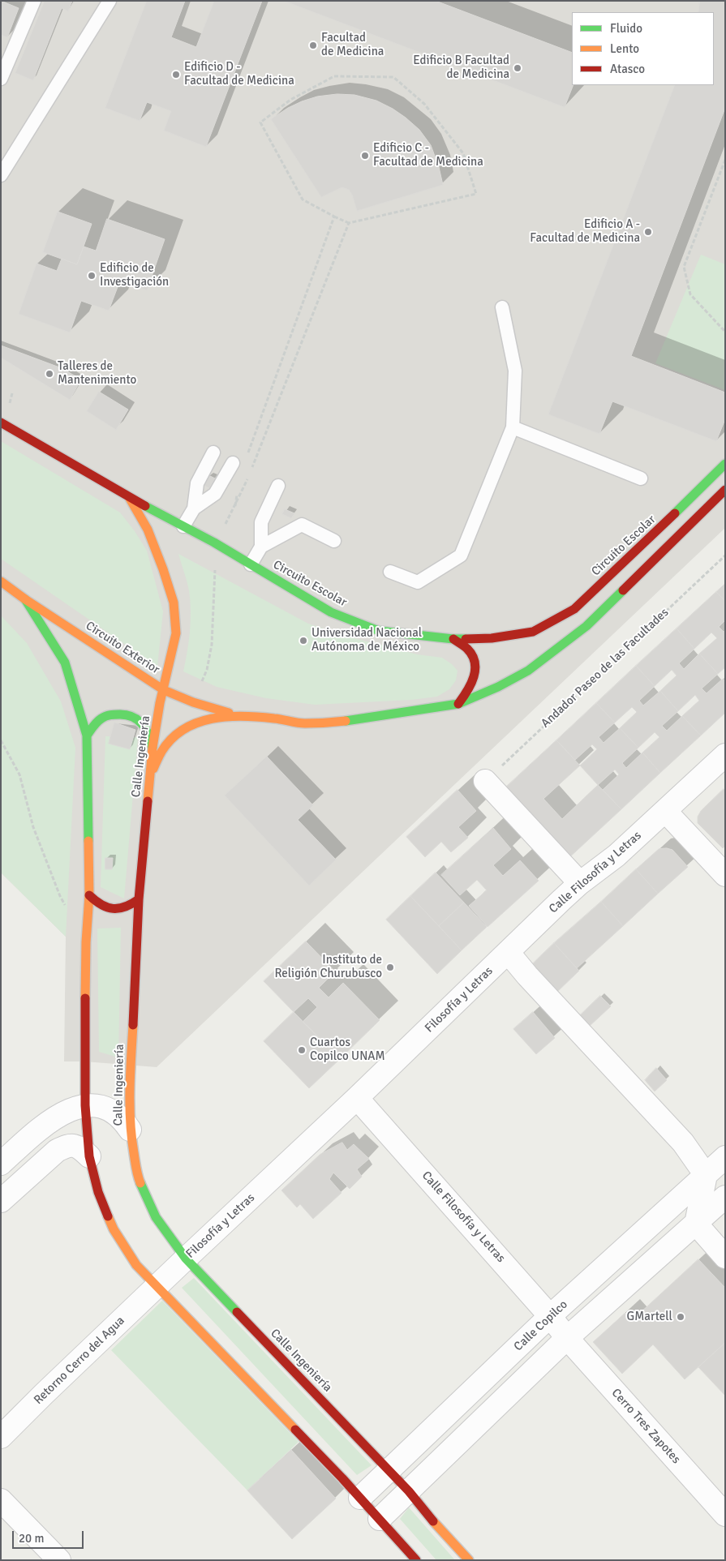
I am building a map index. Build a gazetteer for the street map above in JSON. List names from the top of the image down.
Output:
{
  "streets": {
    "street": [
      "Circuito Escolar",
      "Circuito Exterior",
      "Calle Ingeniería",
      "Calle Filosofía y Letras",
      "Filosofía y Letras",
      "Calle Copilco",
      "Retorno Cerro del Agua",
      "Cerro Tres Zapotes"
    ],
    "path": ["Andador Paseo de las Facultades"]
  },
  "crossings": [
    ["Circuito Escolar", "Calle Ingeniería"],
    ["Circuito Exterior", "Calle Ingeniería"],
    ["Calle Ingeniería", "Filosofía y Letras"],
    ["Calle Ingeniería", "Calle Copilco"],
    ["Calle Filosofía y Letras", "Filosofía y Letras"],
    ["Calle Filosofía y Letras", "Calle Copilco"],
    ["Calle Filosofía y Letras", "Cerro Tres Zapotes"],
    ["Filosofía y Letras", "Retorno Cerro del Agua"]
  ],
  "places": [
    "Facultad de Medicina",
    "Edificio B Facultad de Medicina",
    "Edificio D - Facultad de Medicina",
    "Edificio C - Facultad de Medicina",
    "Edificio A - Facultad de Medicina",
    "Edificio de Investigación",
    "Talleres de Mantenimiento",
    "Universidad Nacional Autónoma de México",
    "Instituto de Religión Churubusco",
    "Cuartos Copilco UNAM",
    "GMartell"
  ],
  "legend": ["Fluido", "Lento", "Atasco"],
  "scale_bar": "20 m"
}
